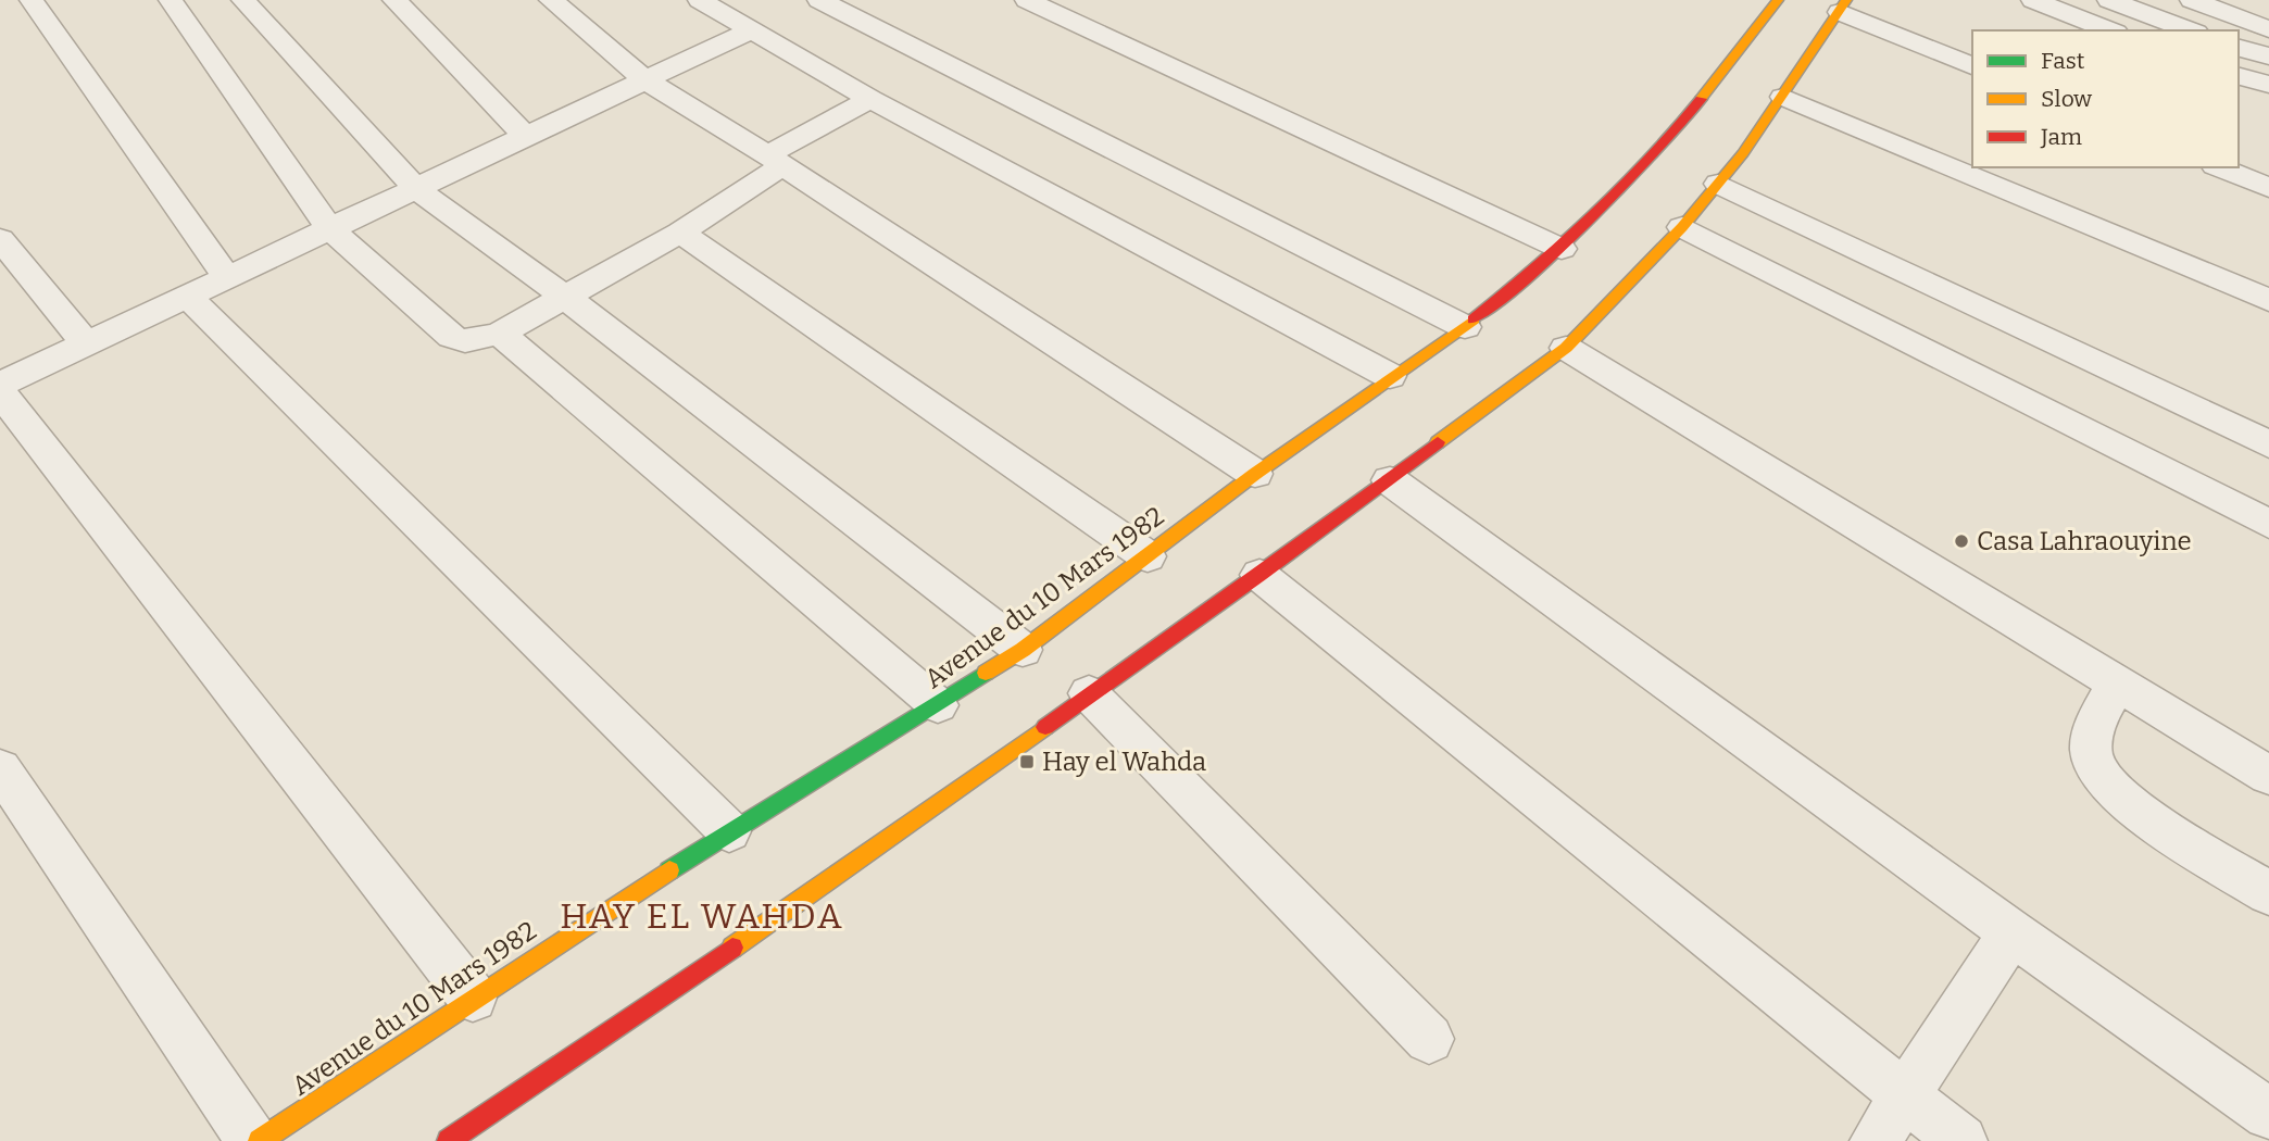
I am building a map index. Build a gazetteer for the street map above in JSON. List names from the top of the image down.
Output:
{
  "streets": {
    "main road": ["Avenue du 10 Mars 1982"]
  },
  "districts": ["HAY EL WAHDA"],
  "places": {
    "other": ["Casa Lahraouyine"],
    "transit": ["Hay el Wahda"]
  },
  "legend": ["Fast", "Slow", "Jam"]
}
